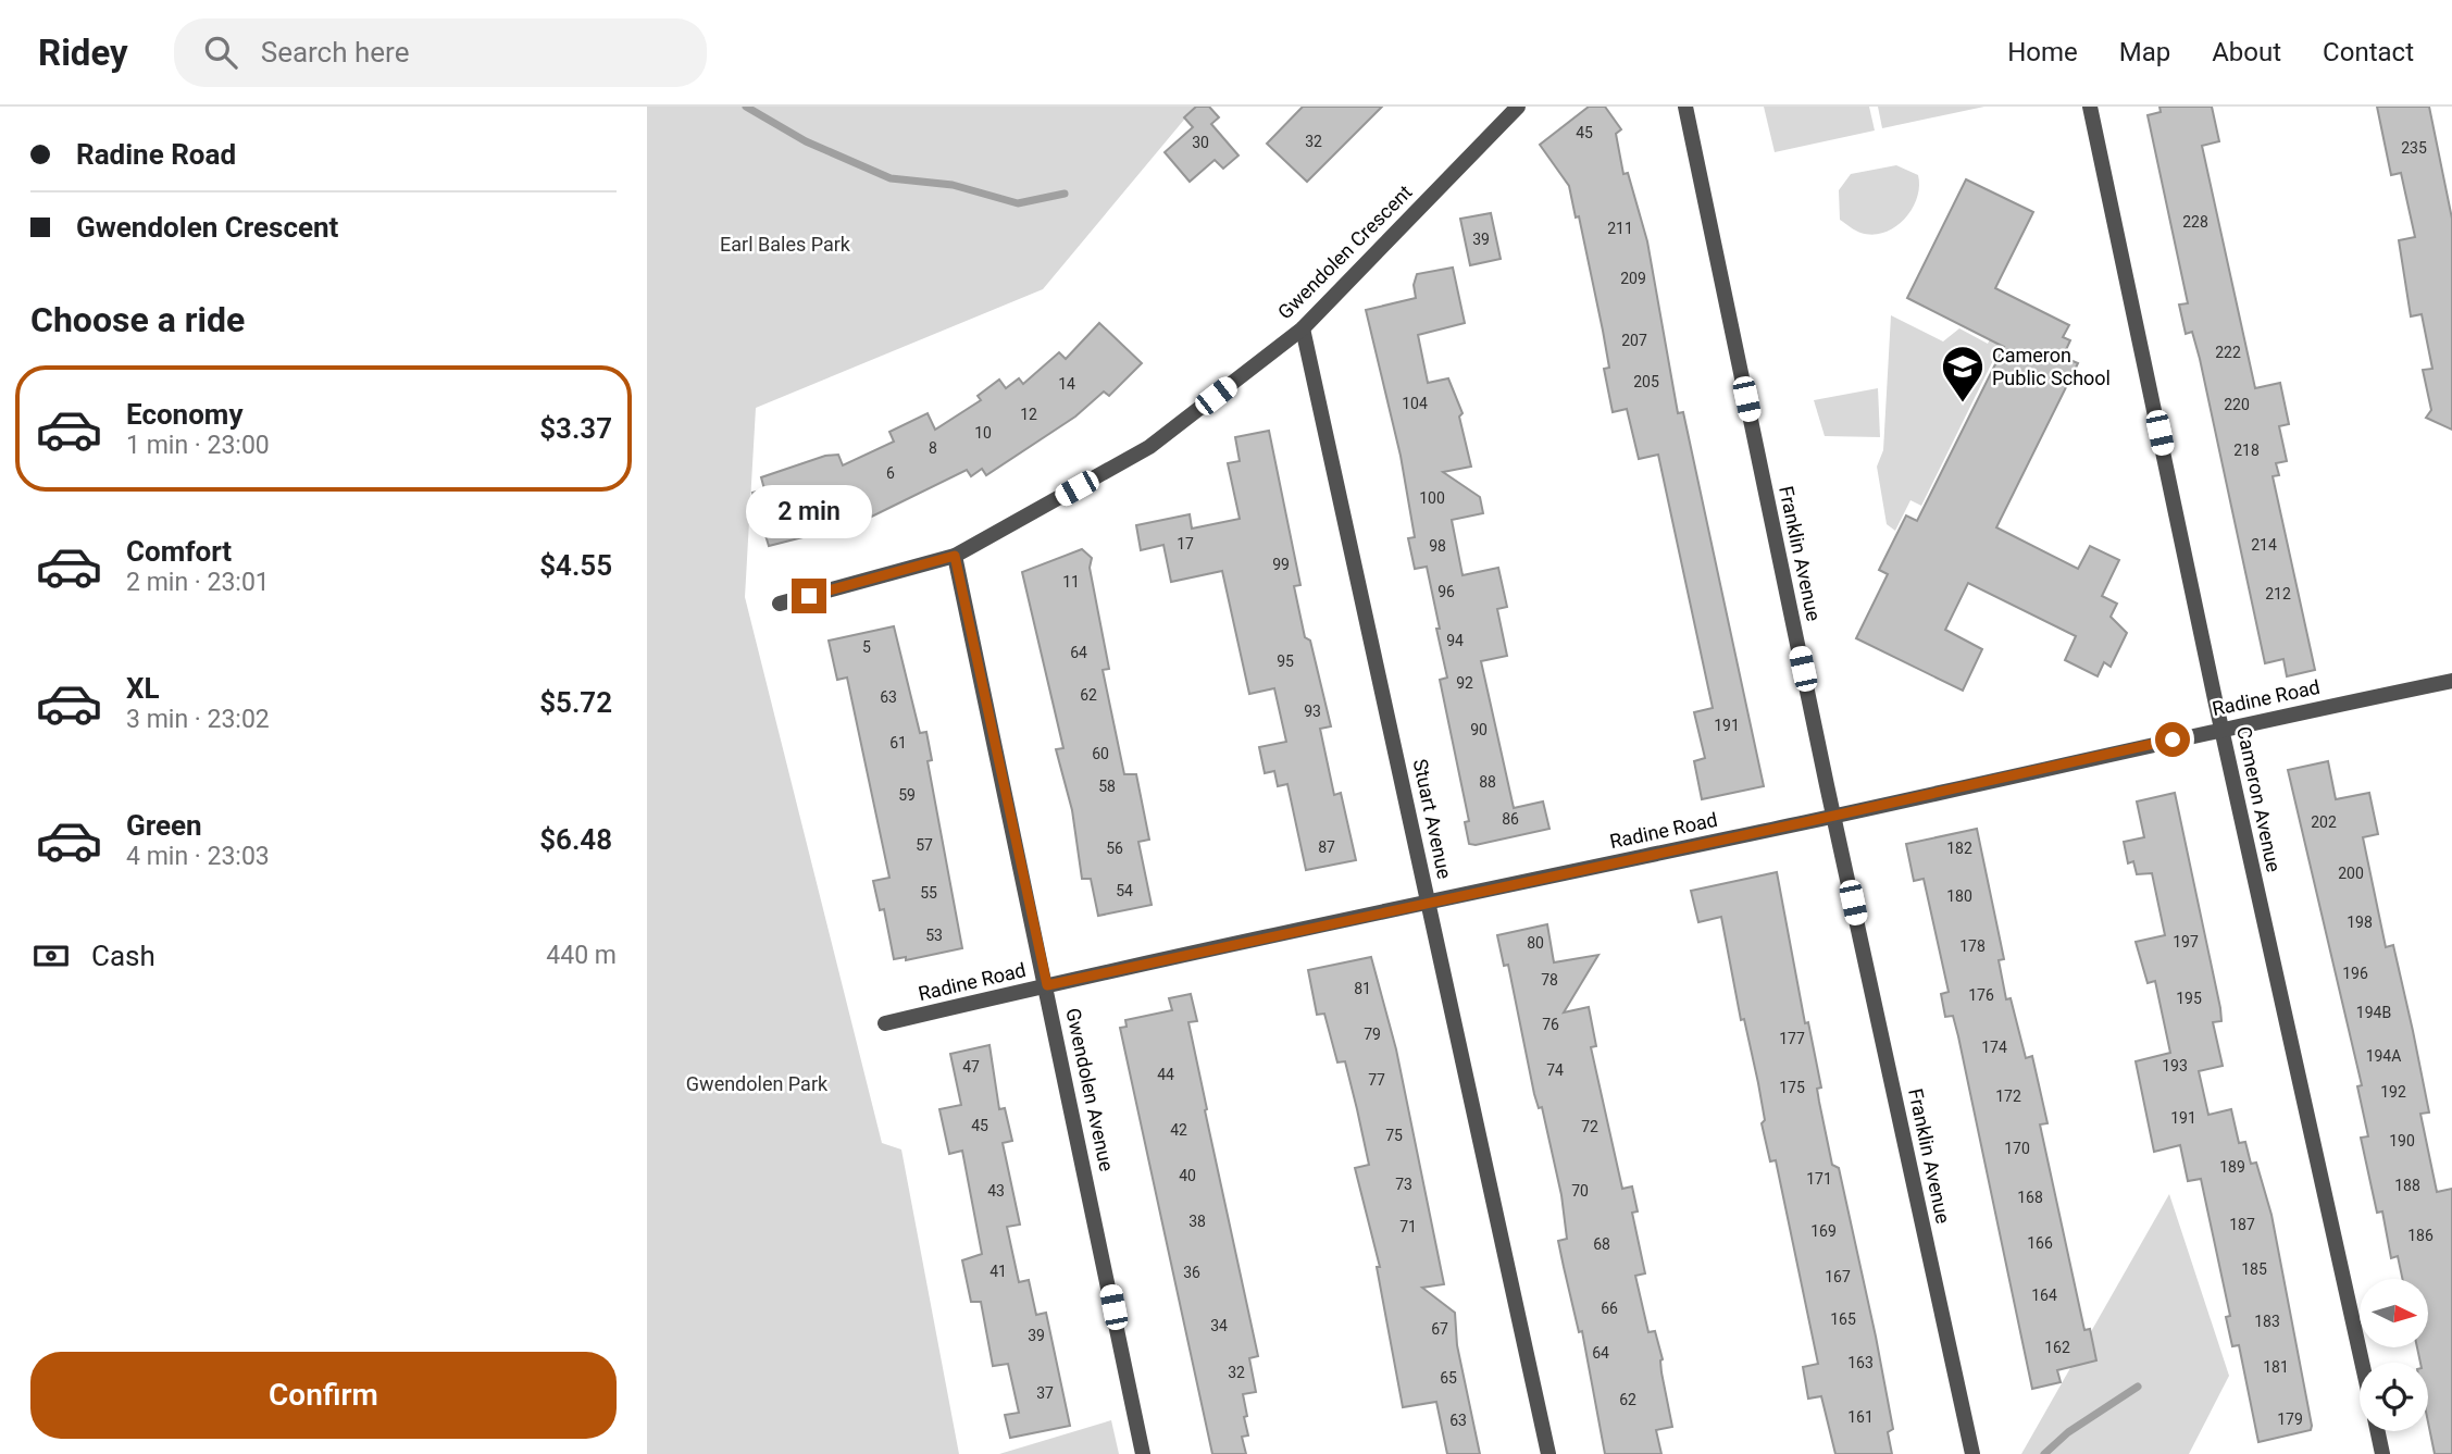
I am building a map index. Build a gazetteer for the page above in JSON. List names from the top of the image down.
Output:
{
  "streets": {
    "street": [
      "Gwendolen Crescent",
      "Franklin Avenue",
      "Radine Road",
      "Cameron Avenue",
      "Stuart Avenue",
      "Gwendolen Avenue"
    ]
  },
  "crossings": [
    ["Gwendolen Crescent", "Stuart Avenue"],
    ["Gwendolen Crescent", "Gwendolen Avenue"],
    ["Franklin Avenue", "Radine Road"],
    ["Radine Road", "Cameron Avenue"],
    ["Radine Road", "Stuart Avenue"],
    ["Radine Road", "Gwendolen Avenue"]
  ],
  "parks": ["Earl Bales Park", "Gwendolen Park"],
  "places": {
    "school or university": ["Cameron Public School"]
  },
  "house_numbers": [
    "45",
    "32",
    "30",
    "235",
    "228",
    "211",
    "39",
    "209",
    "207",
    "222",
    "205",
    "14",
    "104",
    "220",
    "12",
    "10",
    "8",
    "218",
    "6",
    "100",
    "17",
    "214",
    "98",
    "99",
    "11",
    "96",
    "212",
    "94",
    "5",
    "64",
    "95",
    "92",
    "62",
    "63",
    "93",
    "191",
    "90",
    "61",
    "60",
    "88",
    "58",
    "59",
    "86",
    "202",
    "57",
    "87",
    "56",
    "182",
    "200",
    "54",
    "55",
    "180",
    "198",
    "53",
    "197",
    "80",
    "178",
    "196",
    "78",
    "81",
    "176",
    "195",
    "194B",
    "76",
    "79",
    "177",
    "174",
    "194A",
    "193",
    "47",
    "74",
    "44",
    "77",
    "175",
    "192",
    "172",
    "191",
    "45",
    "72",
    "42",
    "75",
    "190",
    "170",
    "189",
    "40",
    "171",
    "73",
    "188",
    "43",
    "70",
    "168",
    "38",
    "187",
    "71",
    "169",
    "186",
    "166",
    "68",
    "185",
    "41",
    "36",
    "167",
    "164",
    "66",
    "165",
    "183",
    "34",
    "67",
    "39",
    "162",
    "64",
    "163",
    "181",
    "32",
    "65",
    "37",
    "62",
    "161",
    "179",
    "63"
  ],
  "north": "right",
  "page": {
    "header": "Ridey",
    "search": "Search here",
    "nav": [
      "Home",
      "Map",
      "About",
      "Contact"
    ],
    "banner": ["Radine Road", "Gwendolen Crescent"],
    "heading": "Choose a ride",
    "list": [
      {
        "name": "Economy",
        "note": "1 min · 23:00",
        "value": "$3.37"
      },
      {
        "name": "Comfort",
        "note": "2 min · 23:01",
        "value": "$4.55"
      },
      {
        "name": "XL",
        "note": "3 min · 23:02",
        "value": "$5.72"
      },
      {
        "name": "Green",
        "note": "4 min · 23:03",
        "value": "$6.48"
      }
    ],
    "bubble": "2 min",
    "pay": ["Cash", "440 m"],
    "buttons": "Confirm"
  }
}
